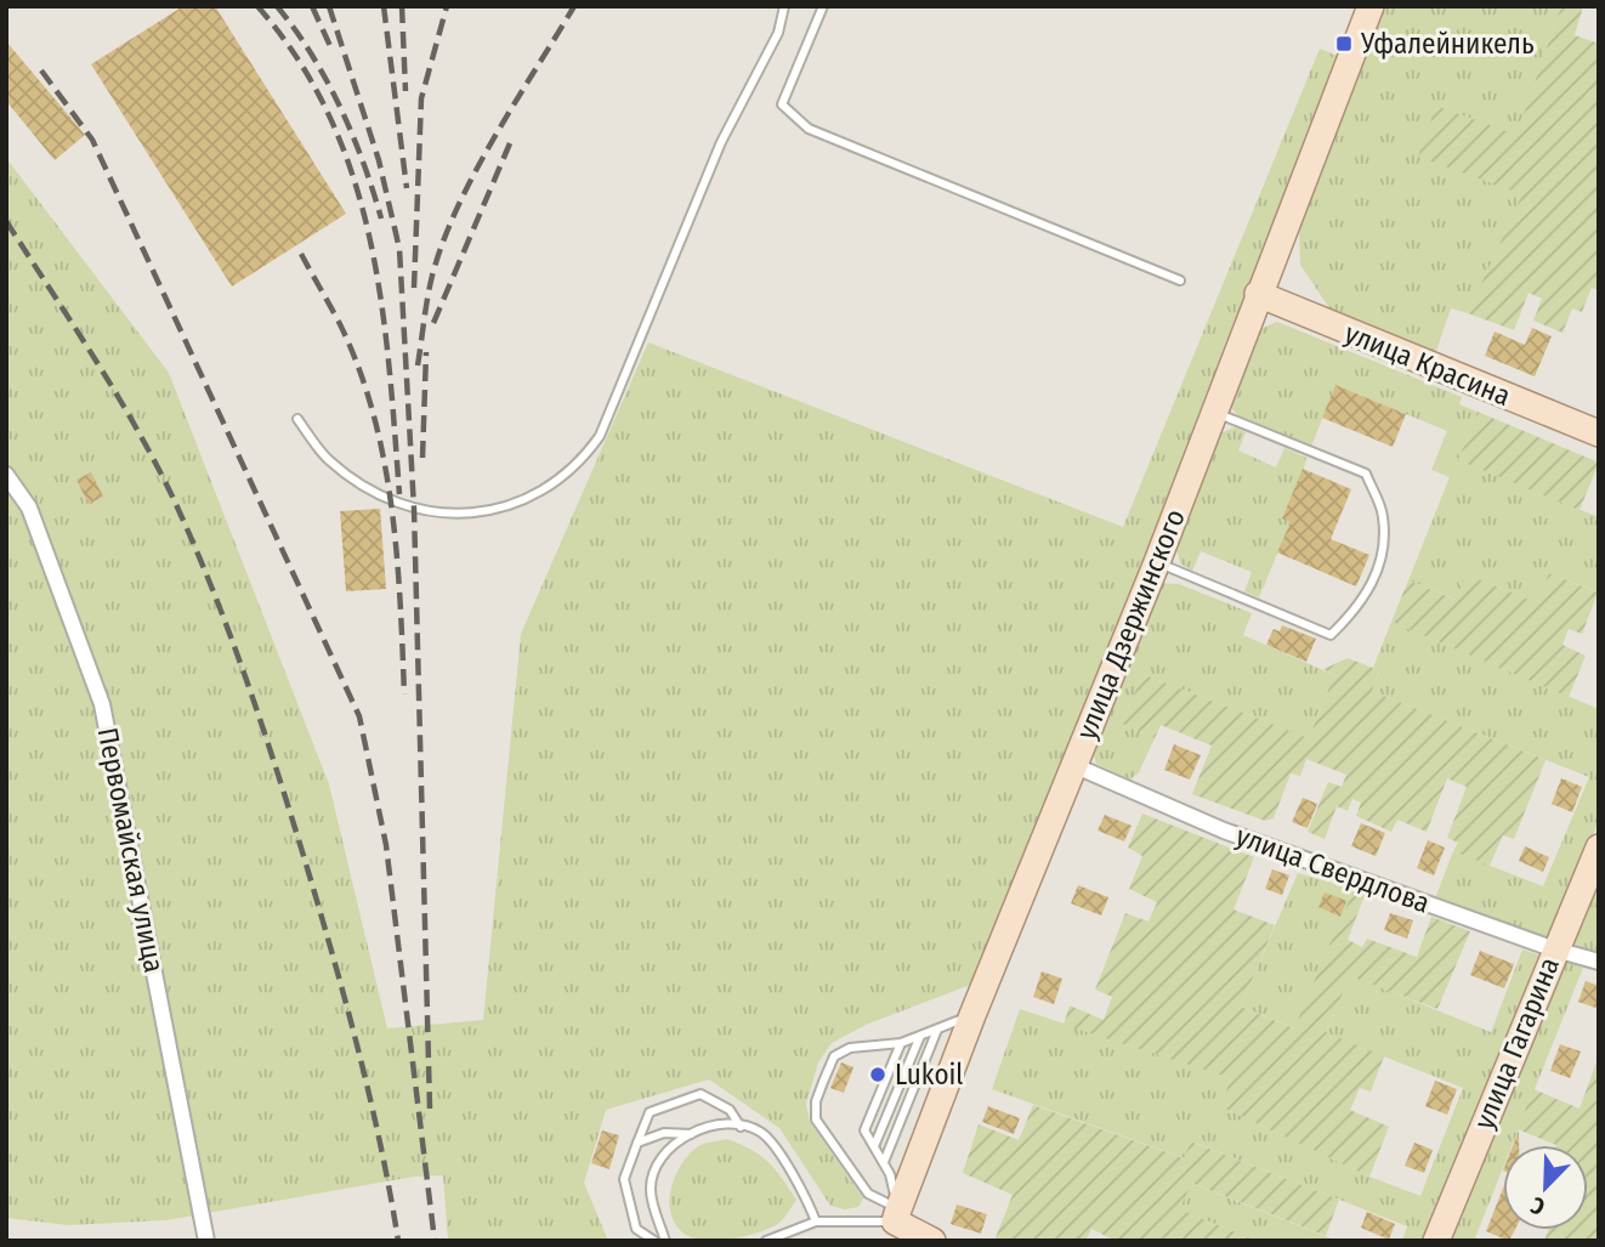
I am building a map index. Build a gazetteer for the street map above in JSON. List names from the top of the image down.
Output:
{
  "streets": {
    "main road": ["улица Красина", "улица Дзержинского", "улица Гагарина"],
    "street": ["Первомайская улица", "улица Свердлова"]
  },
  "crossings": [
    ["улица Красина", "улица Дзержинского"],
    ["улица Дзержинского", "улица Свердлова"],
    ["улица Свердлова", "улица Гагарина"]
  ],
  "places": {
    "transit": ["Уфалейникель"],
    "other": ["Lukoil"]
  },
  "north": "bottom left"
}
